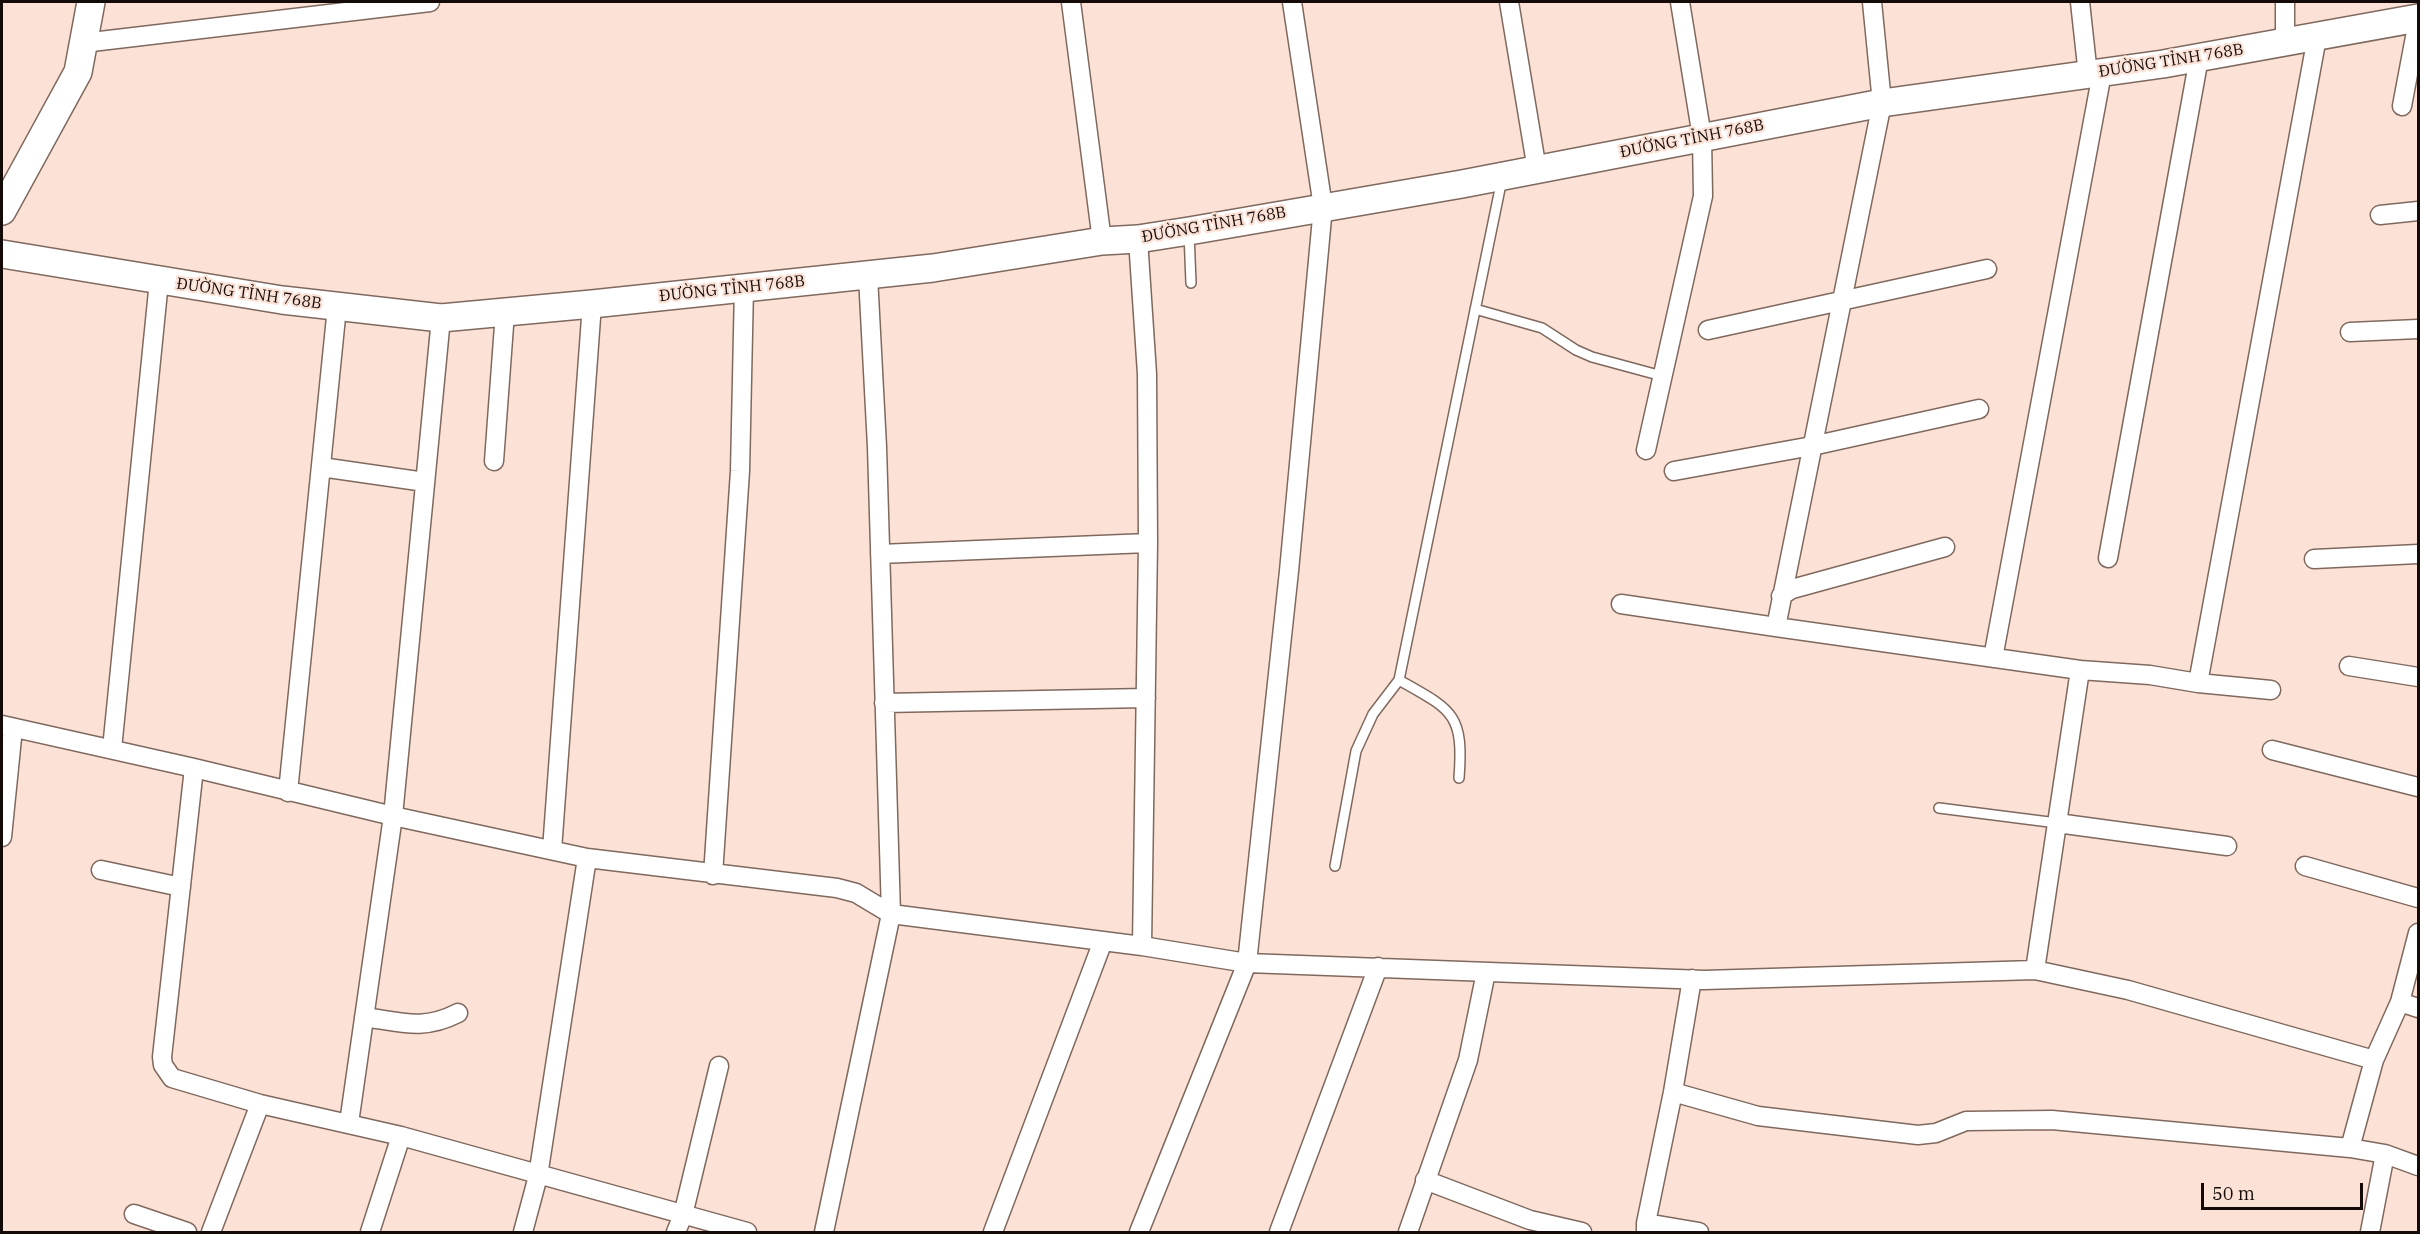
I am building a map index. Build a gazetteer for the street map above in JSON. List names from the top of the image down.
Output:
{
  "streets": {
    "street": ["ĐƯỜNG TỈNH 768B"]
  },
  "scale_bar": "50 m"
}
